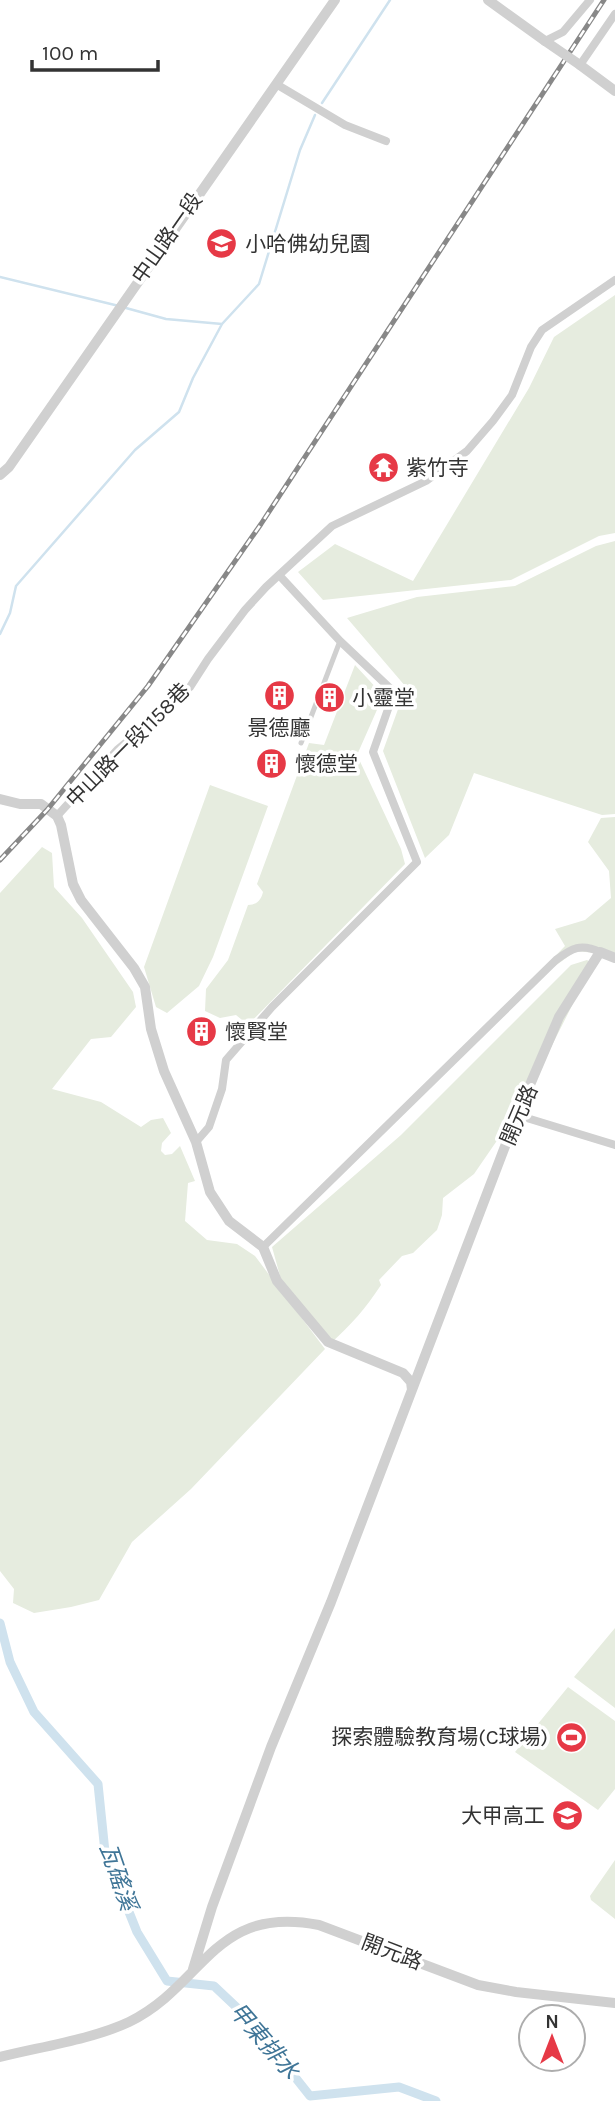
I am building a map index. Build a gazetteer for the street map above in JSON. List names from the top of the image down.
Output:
{
  "streets": {
    "street": ["中山路一段", "中山路一段1158巷", "開元路"]
  },
  "water": ["瓦磘溪", "甲東排水"],
  "places": {
    "school or university": ["小哈佛幼兒園", "大甲高工"],
    "temple": ["紫竹寺"],
    "building": [
      "景德廳",
      "小靈堂",
      "懷德堂",
      "懷賢堂"
    ],
    "sports": ["探索體驗教育場(C球場)"]
  },
  "scale_bar": "100 m",
  "north": "top"
}
